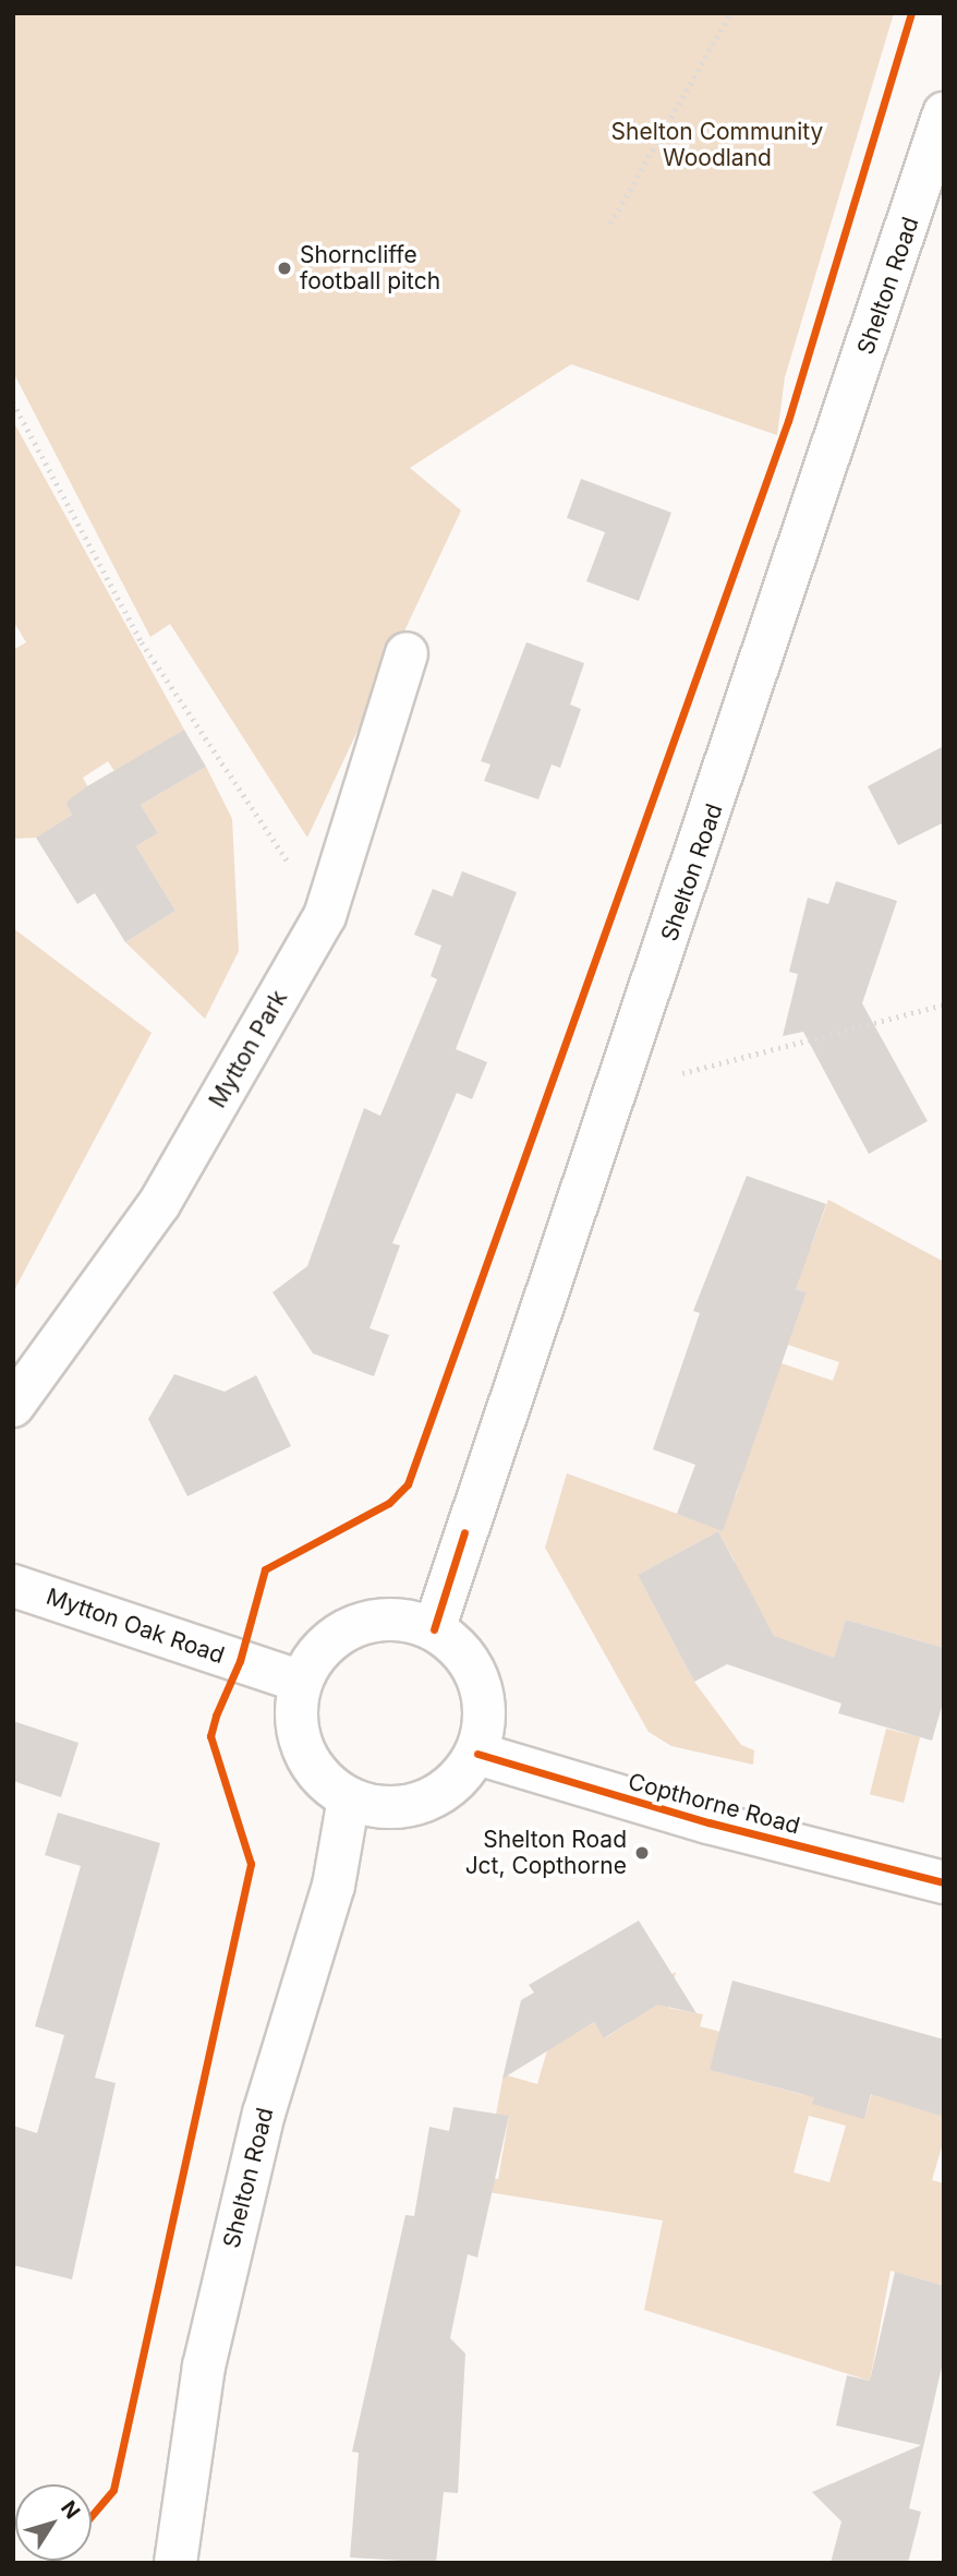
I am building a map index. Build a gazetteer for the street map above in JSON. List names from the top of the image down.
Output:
{
  "streets": {
    "main road": [
      "Shelton Road",
      "Mytton Park",
      "Mytton Oak Road",
      "Copthorne Road"
    ]
  },
  "crossings": [
    ["Shelton Road", "Mytton Oak Road"],
    ["Shelton Road", "Copthorne Road"],
    ["Mytton Oak Road", "Copthorne Road"]
  ],
  "parks": ["Shelton Community Woodland"],
  "places": ["Shorncliffe football pitch", "Shelton Road Jct, Copthorne"],
  "north": "top right"
}
